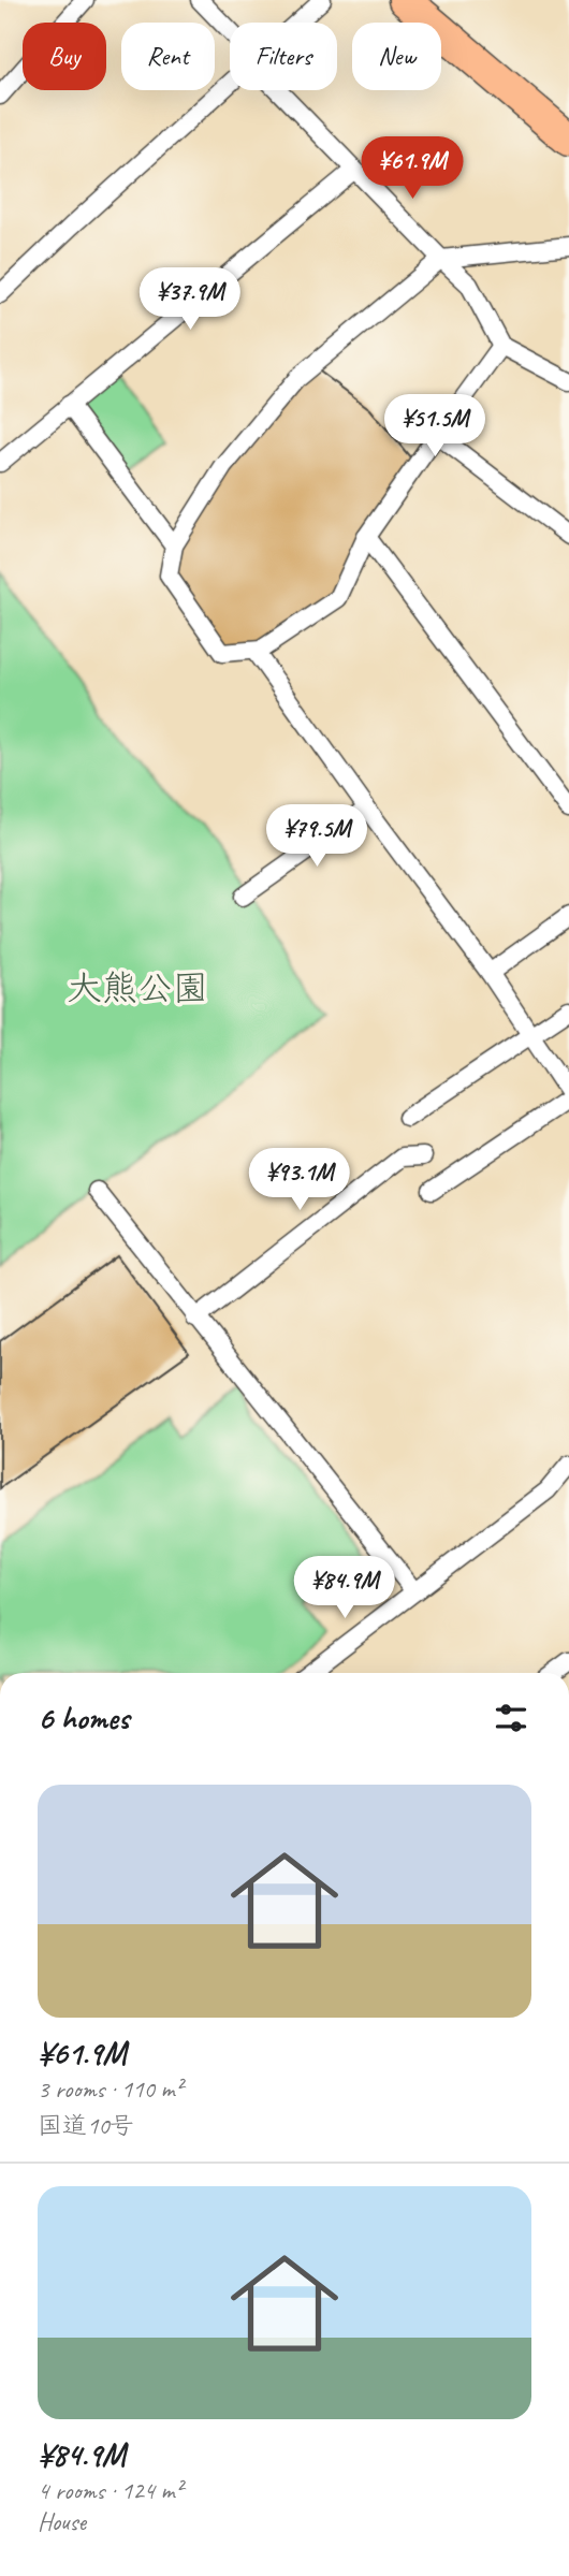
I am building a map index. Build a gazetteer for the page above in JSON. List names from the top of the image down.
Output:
{
  "parks": ["大熊公園"],
  "page": {
    "chip": [
      "Buy",
      "Rent",
      "Filters",
      "New"
    ],
    "price": [
      "¥61.9M",
      "¥37.9M",
      "¥51.5M",
      "¥79.5M",
      "¥93.1M",
      "¥84.9M"
    ],
    "heading": "6 homes",
    "list": [
      {
        "name": "¥61.9M",
        "note": "3 rooms · 110 m² · 国道10号"
      },
      {
        "name": "¥84.9M",
        "note": "4 rooms · 124 m² · House"
      }
    ]
  }
}
